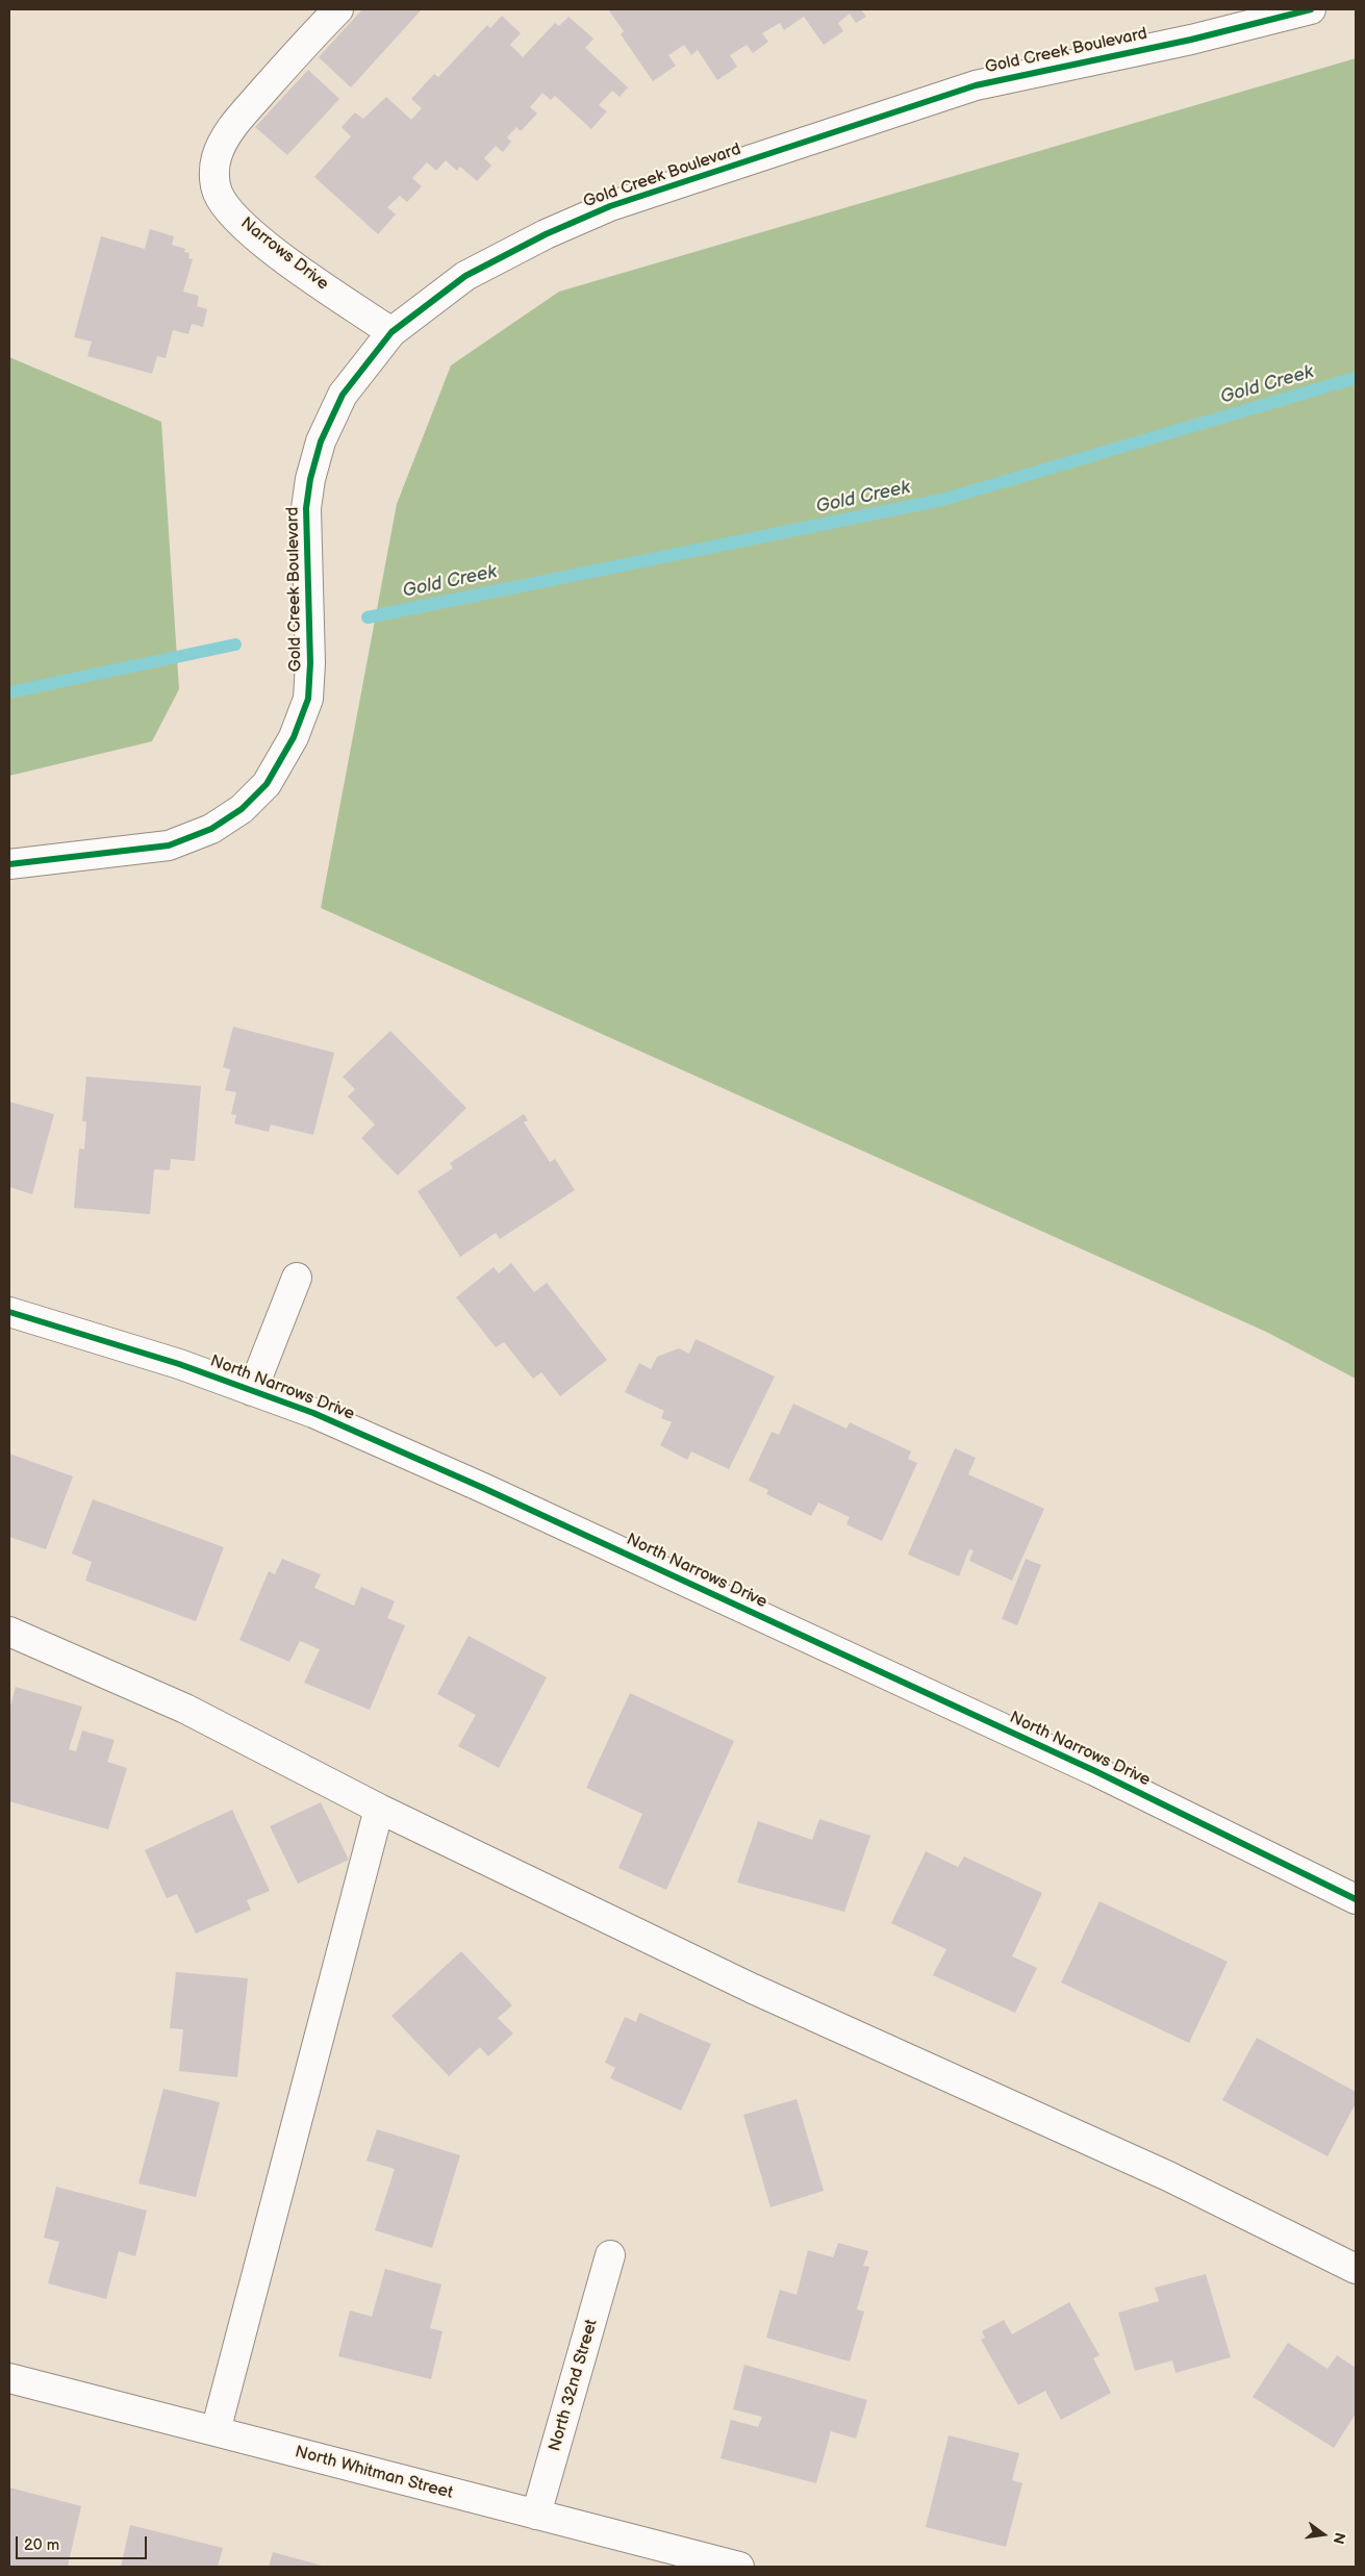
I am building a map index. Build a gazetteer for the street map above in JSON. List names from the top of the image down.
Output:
{
  "streets": {
    "street": [
      "Gold Creek Boulevard",
      "Narrows Drive",
      "North Narrows Drive",
      "North 32nd Street",
      "North Whitman Street"
    ]
  },
  "crossings": [
    ["Gold Creek Boulevard", "Narrows Drive"],
    ["North 32nd Street", "North Whitman Street"]
  ],
  "water": ["Gold Creek"],
  "scale_bar": "20 m",
  "north": "right"
}
